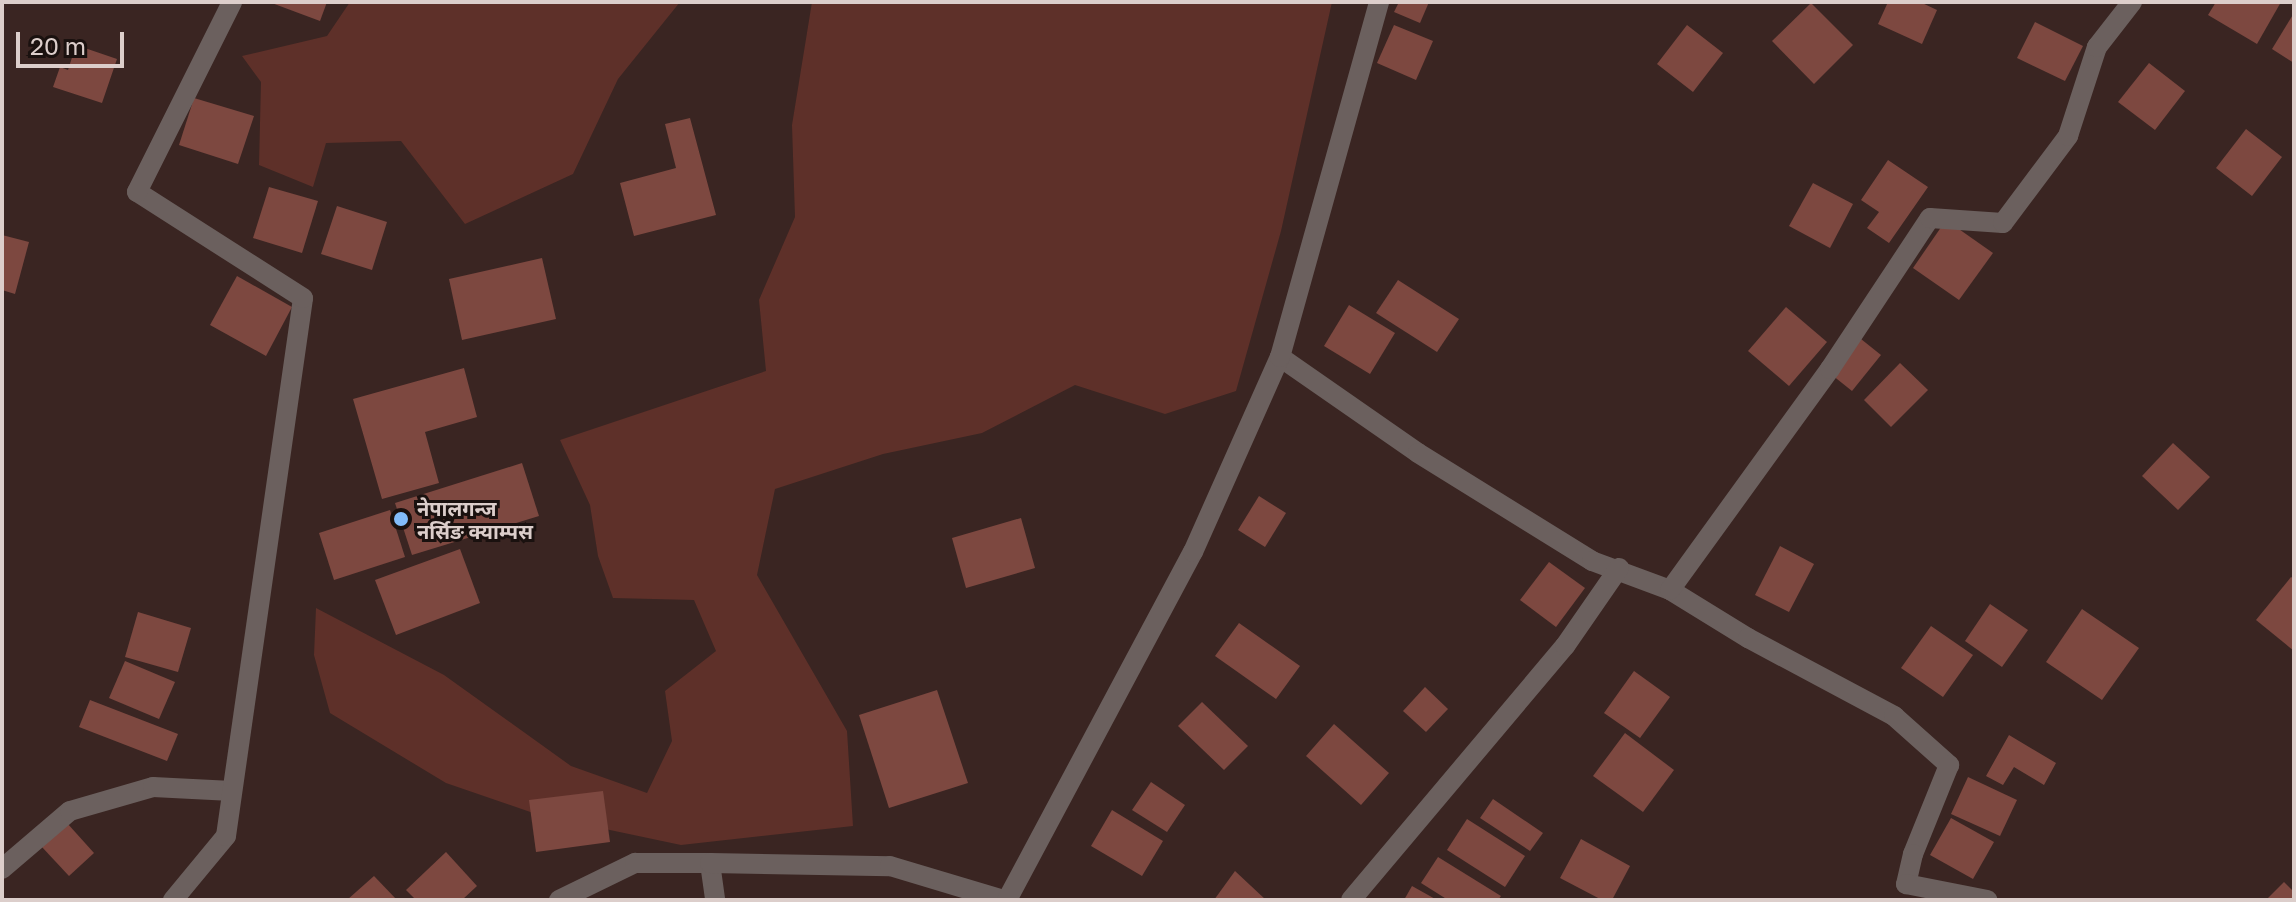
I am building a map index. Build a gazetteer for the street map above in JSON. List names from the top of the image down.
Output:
{
  "places": ["नेपालगन्ज नर्सिङ क्याम्पस"],
  "scale_bar": "20 m"
}
